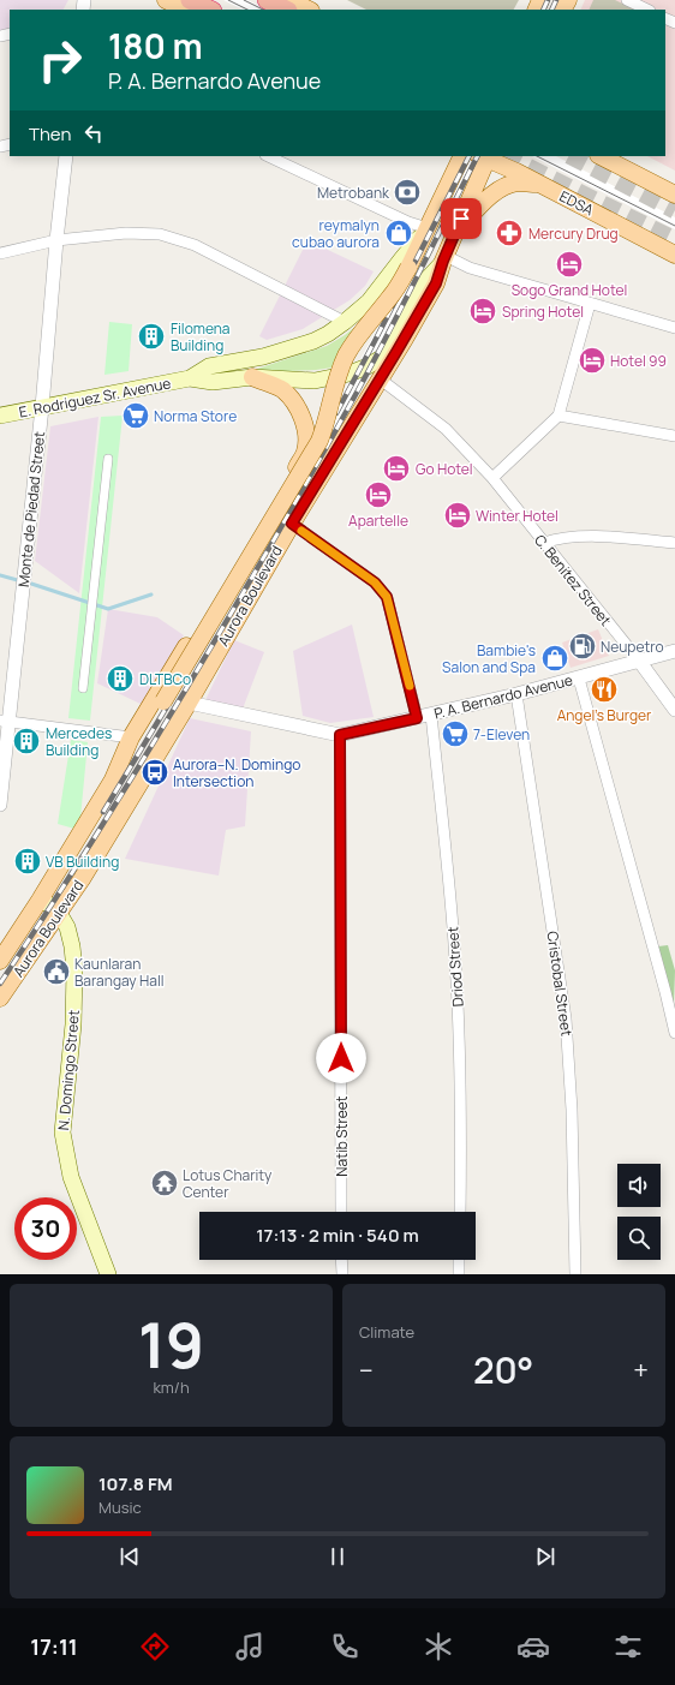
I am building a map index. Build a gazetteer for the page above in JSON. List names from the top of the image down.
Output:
{
  "streets": {
    "main road": [
      "EDSA",
      "E. Rodriguez Sr. Avenue",
      "Aurora Boulevard",
      "N. Domingo Street"
    ],
    "street": [
      "Monte de Piedad Street",
      "C. Benitez Street",
      "P. A. Bernardo Avenue",
      "Driod Street",
      "Cristobal Street",
      "Natib Street"
    ]
  },
  "crossings": [
    ["EDSA", "Aurora Boulevard"],
    ["E. Rodriguez Sr. Avenue", "Monte de Piedad Street"],
    ["E. Rodriguez Sr. Avenue", "Aurora Boulevard"],
    ["C. Benitez Street", "Aurora Boulevard"],
    ["C. Benitez Street", "P. A. Bernardo Avenue"],
    ["Aurora Boulevard", "P. A. Bernardo Avenue"],
    ["Aurora Boulevard", "N. Domingo Street"],
    ["P. A. Bernardo Avenue", "Driod Street"],
    ["P. A. Bernardo Avenue", "Cristobal Street"],
    ["P. A. Bernardo Avenue", "Natib Street"]
  ],
  "places": {
    "bank": ["Metrobank"],
    "shop": ["reymalyn cubao aurora", "Bambie's Salon and Spa"],
    "pharmacy": ["Mercury Drug"],
    "hotel": [
      "Sogo Grand Hotel",
      "Spring Hotel",
      "Hotel 99",
      "Go Hotel",
      "Apartelle",
      "Winter Hotel"
    ],
    "building": [
      "Filomena Building",
      "DLTBCo",
      "Mercedes Building",
      "VB Building"
    ],
    "supermarket": ["Norma Store", "7-Eleven"],
    "fuel station": ["Neupetro"],
    "restaurant": ["Angel's Burger"],
    "bus stop": ["Aurora–N. Domingo Intersection"],
    "public building": ["Kaunlaran Barangay Hall"],
    "temple": ["Lotus Charity Center"]
  },
  "page": {
    "turn": ["180 m", "P. A. Bernardo Avenue"],
    "then": "Then",
    "limit": "30",
    "trip": "17:13 · 2 min · 540 m",
    "tile": [
      ["19", "km/h"],
      "Climate"
    ],
    "heat": ["−", "20°", "+"],
    "song": ["107.8 FM", "Music"],
    "tabs": "17:11"
  }
}
